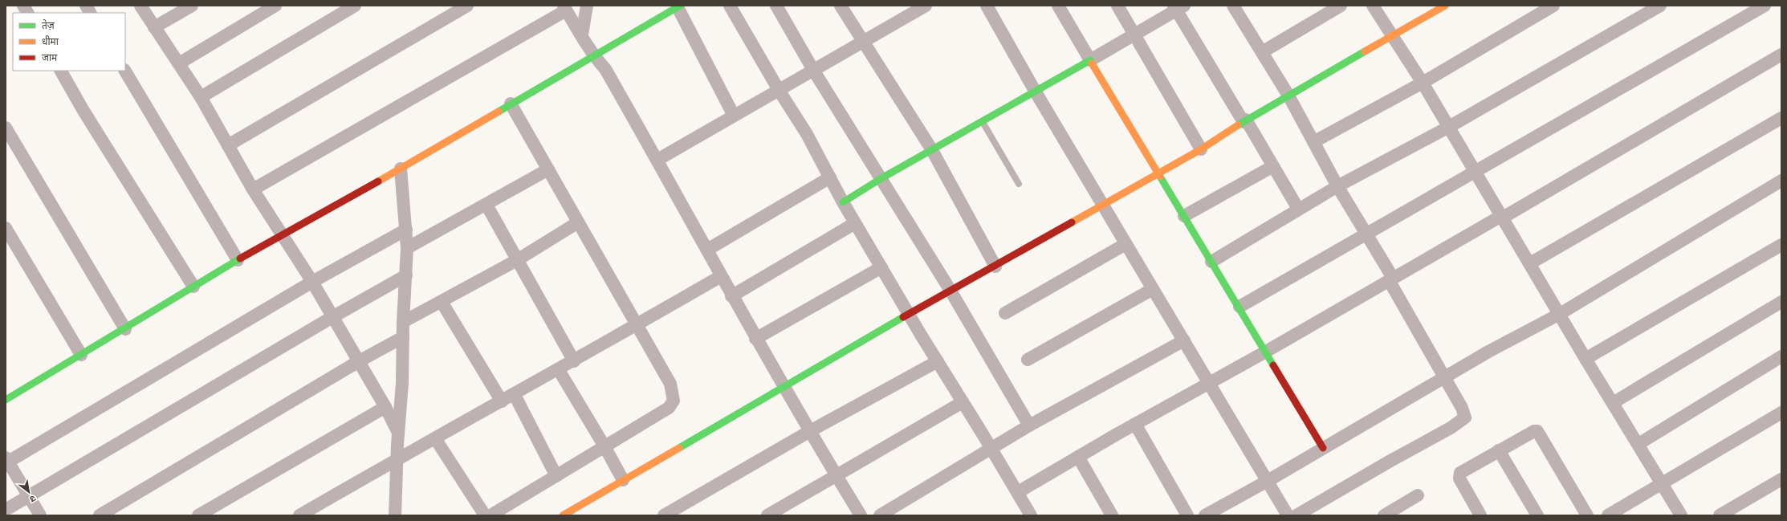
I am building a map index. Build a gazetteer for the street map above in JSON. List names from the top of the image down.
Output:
{
  "legend": ["तेज़", "धीमा", "जाम"],
  "north": "bottom right"
}
